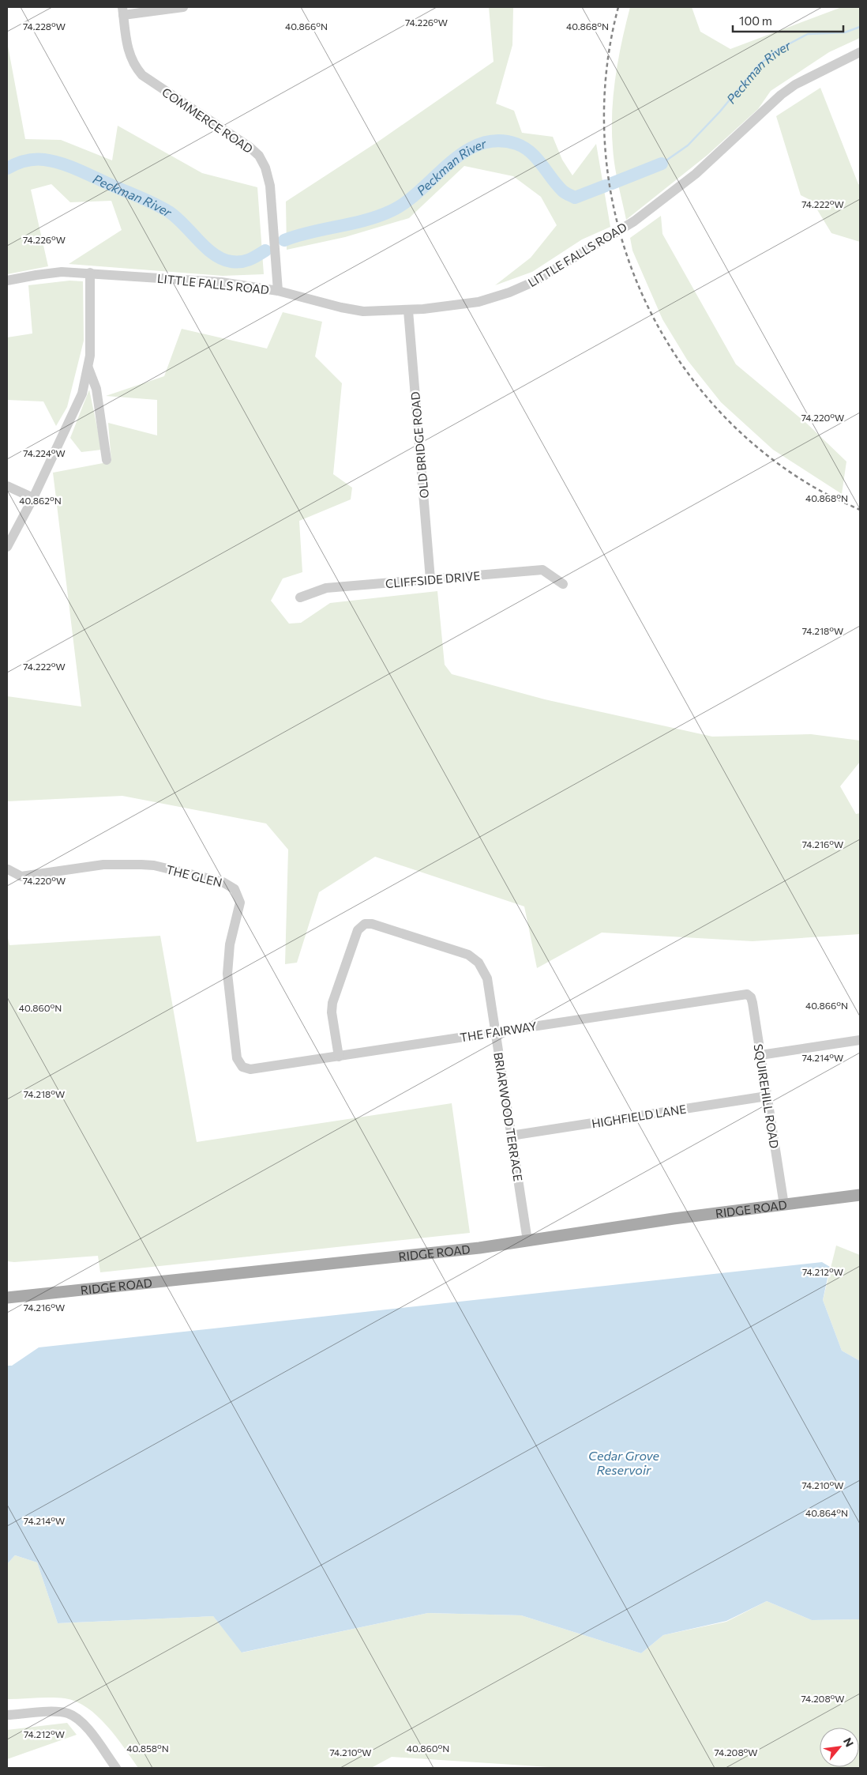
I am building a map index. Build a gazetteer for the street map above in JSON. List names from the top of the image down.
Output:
{
  "streets": {
    "main road": ["RIDGE ROAD"],
    "street": [
      "COMMERCE ROAD",
      "LITTLE FALLS ROAD",
      "OLD BRIDGE ROAD",
      "CLIFFSIDE DRIVE",
      "THE GLEN",
      "THE FAIRWAY",
      "SQUIREHILL ROAD",
      "HIGHFIELD LANE",
      "BRIARWOOD TERRACE"
    ]
  },
  "crossings": [
    ["COMMERCE ROAD", "LITTLE FALLS ROAD"],
    ["LITTLE FALLS ROAD", "OLD BRIDGE ROAD"],
    ["OLD BRIDGE ROAD", "CLIFFSIDE DRIVE"],
    ["THE GLEN", "THE FAIRWAY"],
    ["THE FAIRWAY", "SQUIREHILL ROAD"],
    ["THE FAIRWAY", "BRIARWOOD TERRACE"],
    ["SQUIREHILL ROAD", "HIGHFIELD LANE"],
    ["SQUIREHILL ROAD", "RIDGE ROAD"],
    ["HIGHFIELD LANE", "BRIARWOOD TERRACE"],
    ["BRIARWOOD TERRACE", "RIDGE ROAD"]
  ],
  "water": ["Peckman River", "Cedar Grove Reservoir"],
  "scale_bar": "100 m",
  "north": "top right",
  "coordinates": [
    "74.226°W",
    "40.866°N",
    "40.868°N",
    "74.228°W",
    "74.222°W",
    "74.220°W",
    "74.224°W",
    "40.862°N",
    "74.218°W",
    "74.216°W",
    "40.860°N",
    "74.214°W",
    "74.212°W",
    "74.210°W",
    "40.864°N",
    "74.208°W",
    "40.858°N"
  ]
}
